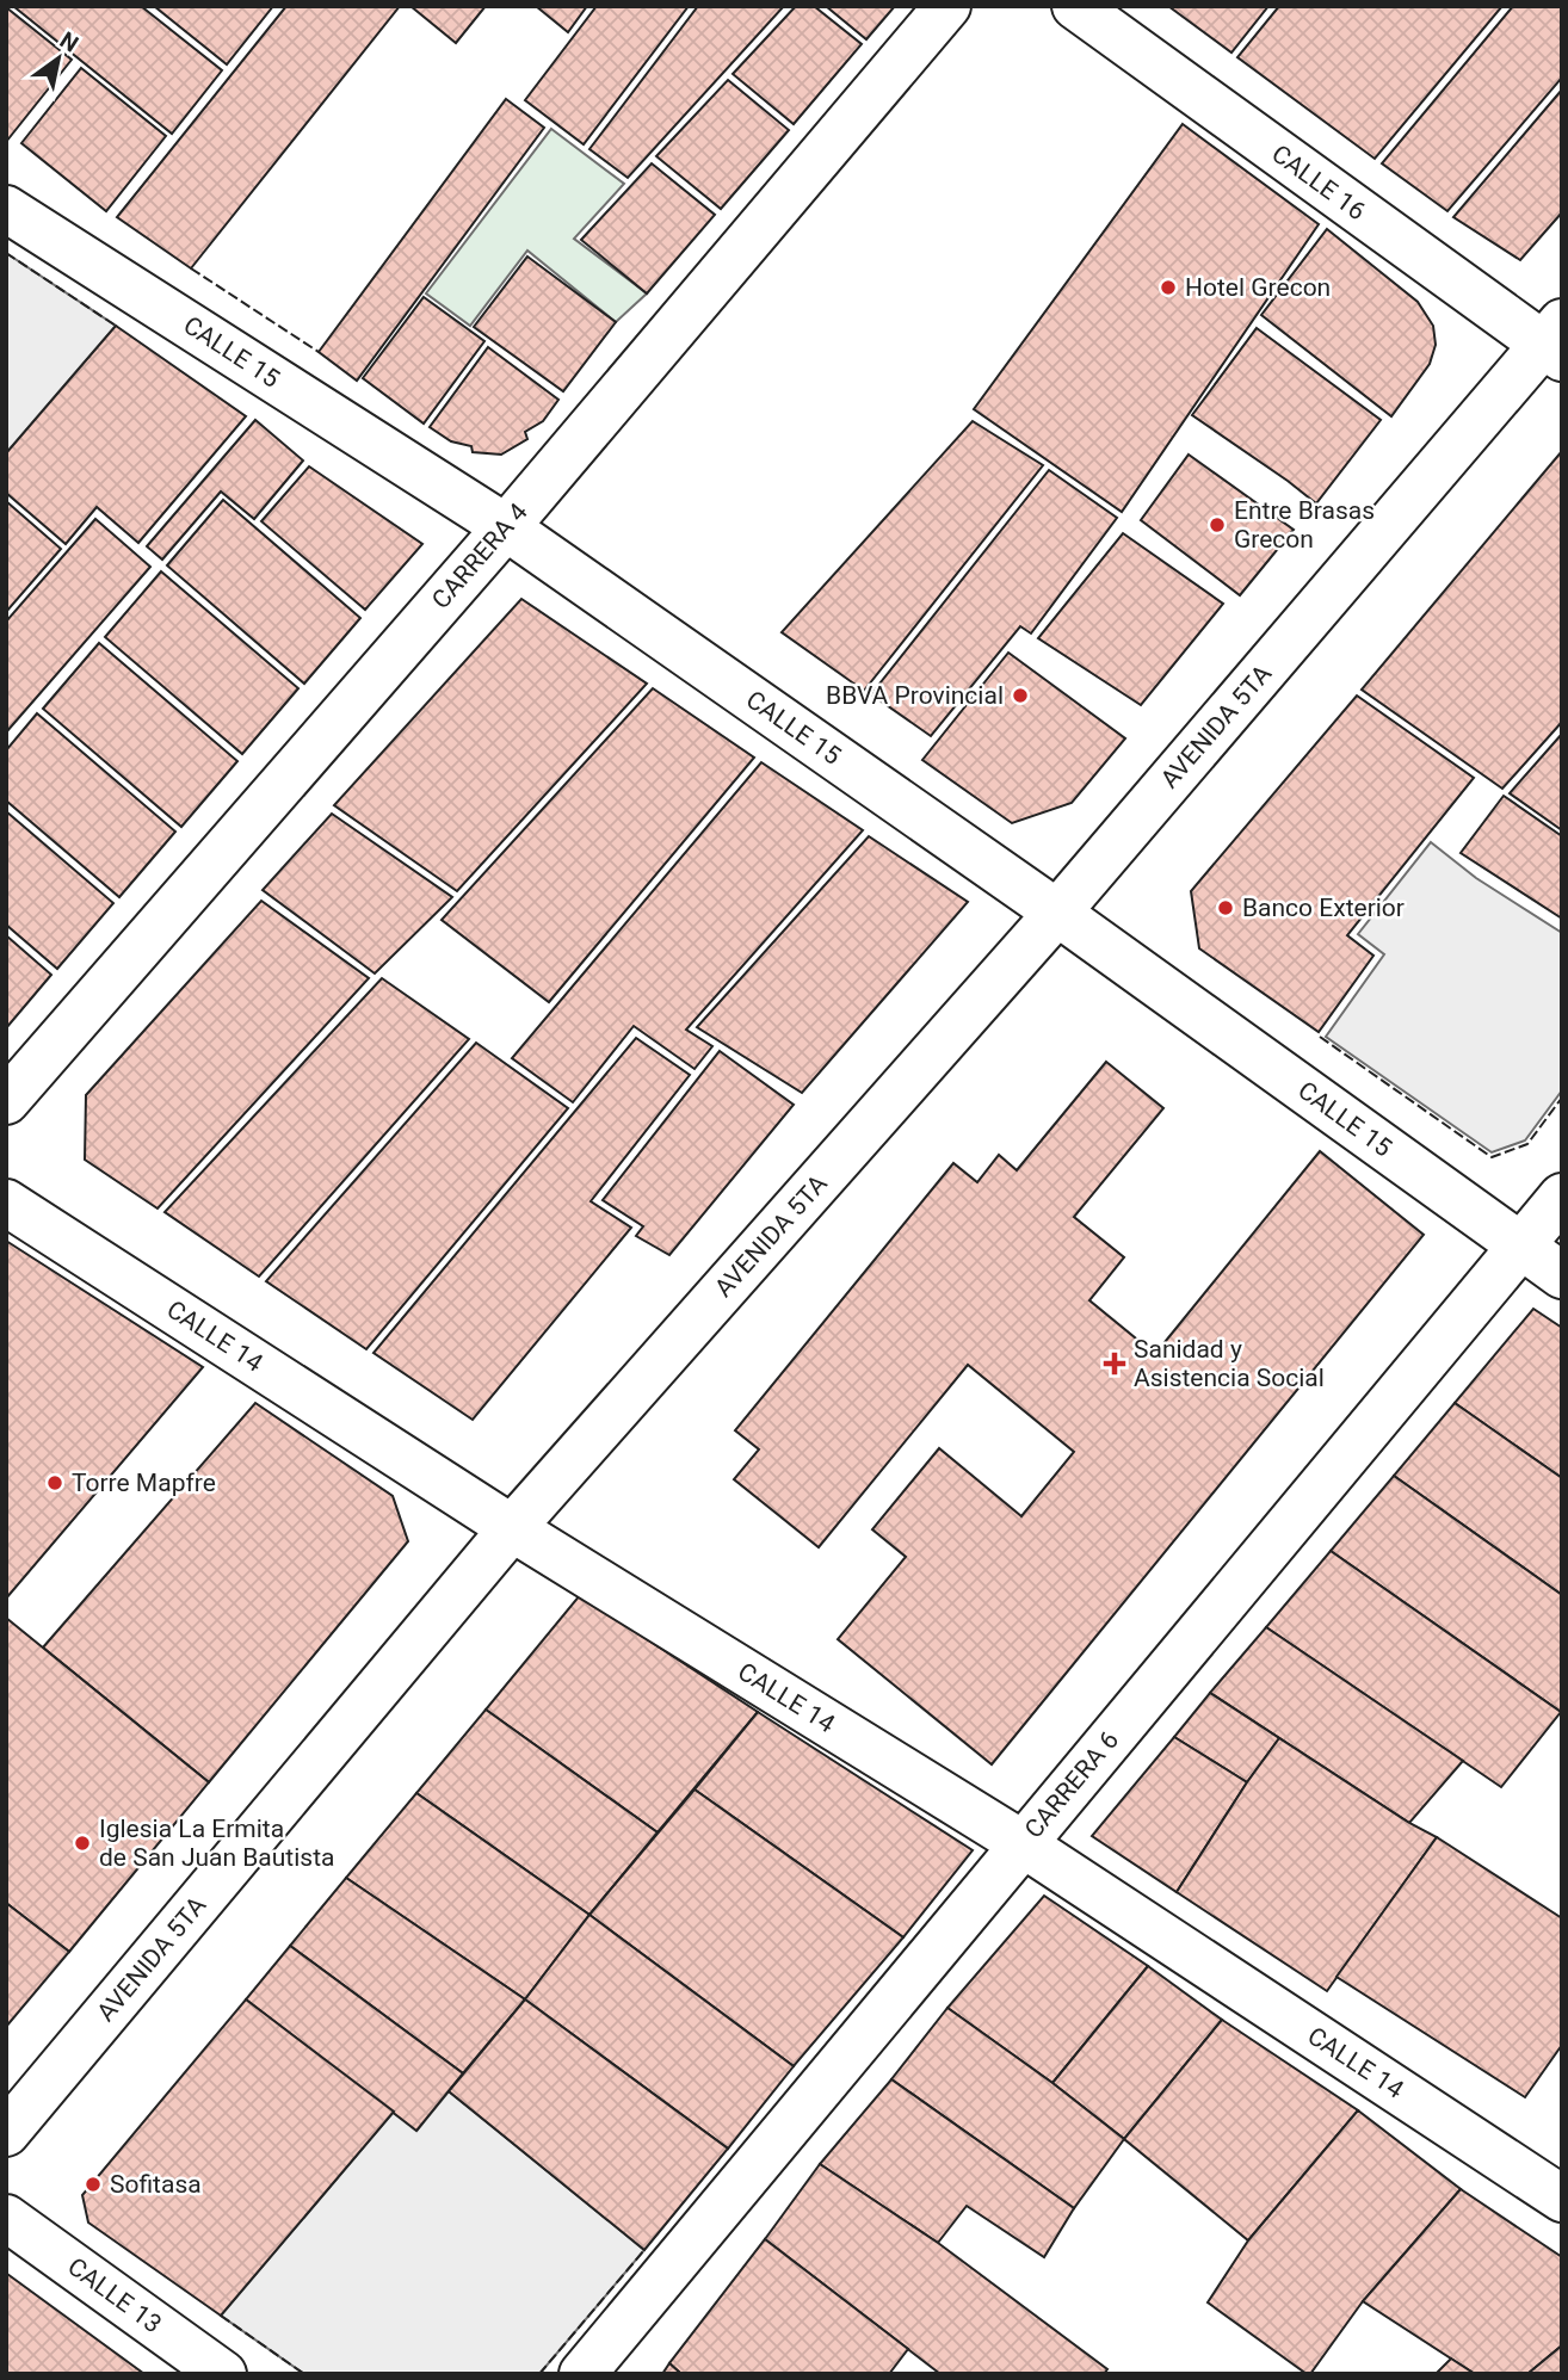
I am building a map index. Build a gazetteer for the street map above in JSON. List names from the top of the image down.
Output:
{
  "streets": {
    "street": [
      "CALLE 16",
      "CALLE 15",
      "CARRERA 4",
      "AVENIDA 5TA",
      "CALLE 14",
      "CARRERA 6",
      "CALLE 13"
    ]
  },
  "crossings": [
    ["CALLE 16", "AVENIDA 5TA"],
    ["CALLE 15", "CARRERA 4"],
    ["CALLE 15", "AVENIDA 5TA"],
    ["CALLE 15", "CARRERA 6"],
    ["AVENIDA 5TA", "CALLE 14"],
    ["CALLE 14", "CARRERA 6"]
  ],
  "places": {
    "other": [
      "Hotel Grecon",
      "Entre Brasas Grecon",
      "BBVA Provincial",
      "Banco Exterior",
      "Torre Mapfre",
      "Iglesia La Ermita de San Juan Bautista",
      "Sofitasa"
    ],
    "health": ["Sanidad y Asistencia Social"]
  },
  "north": "top right"
}
